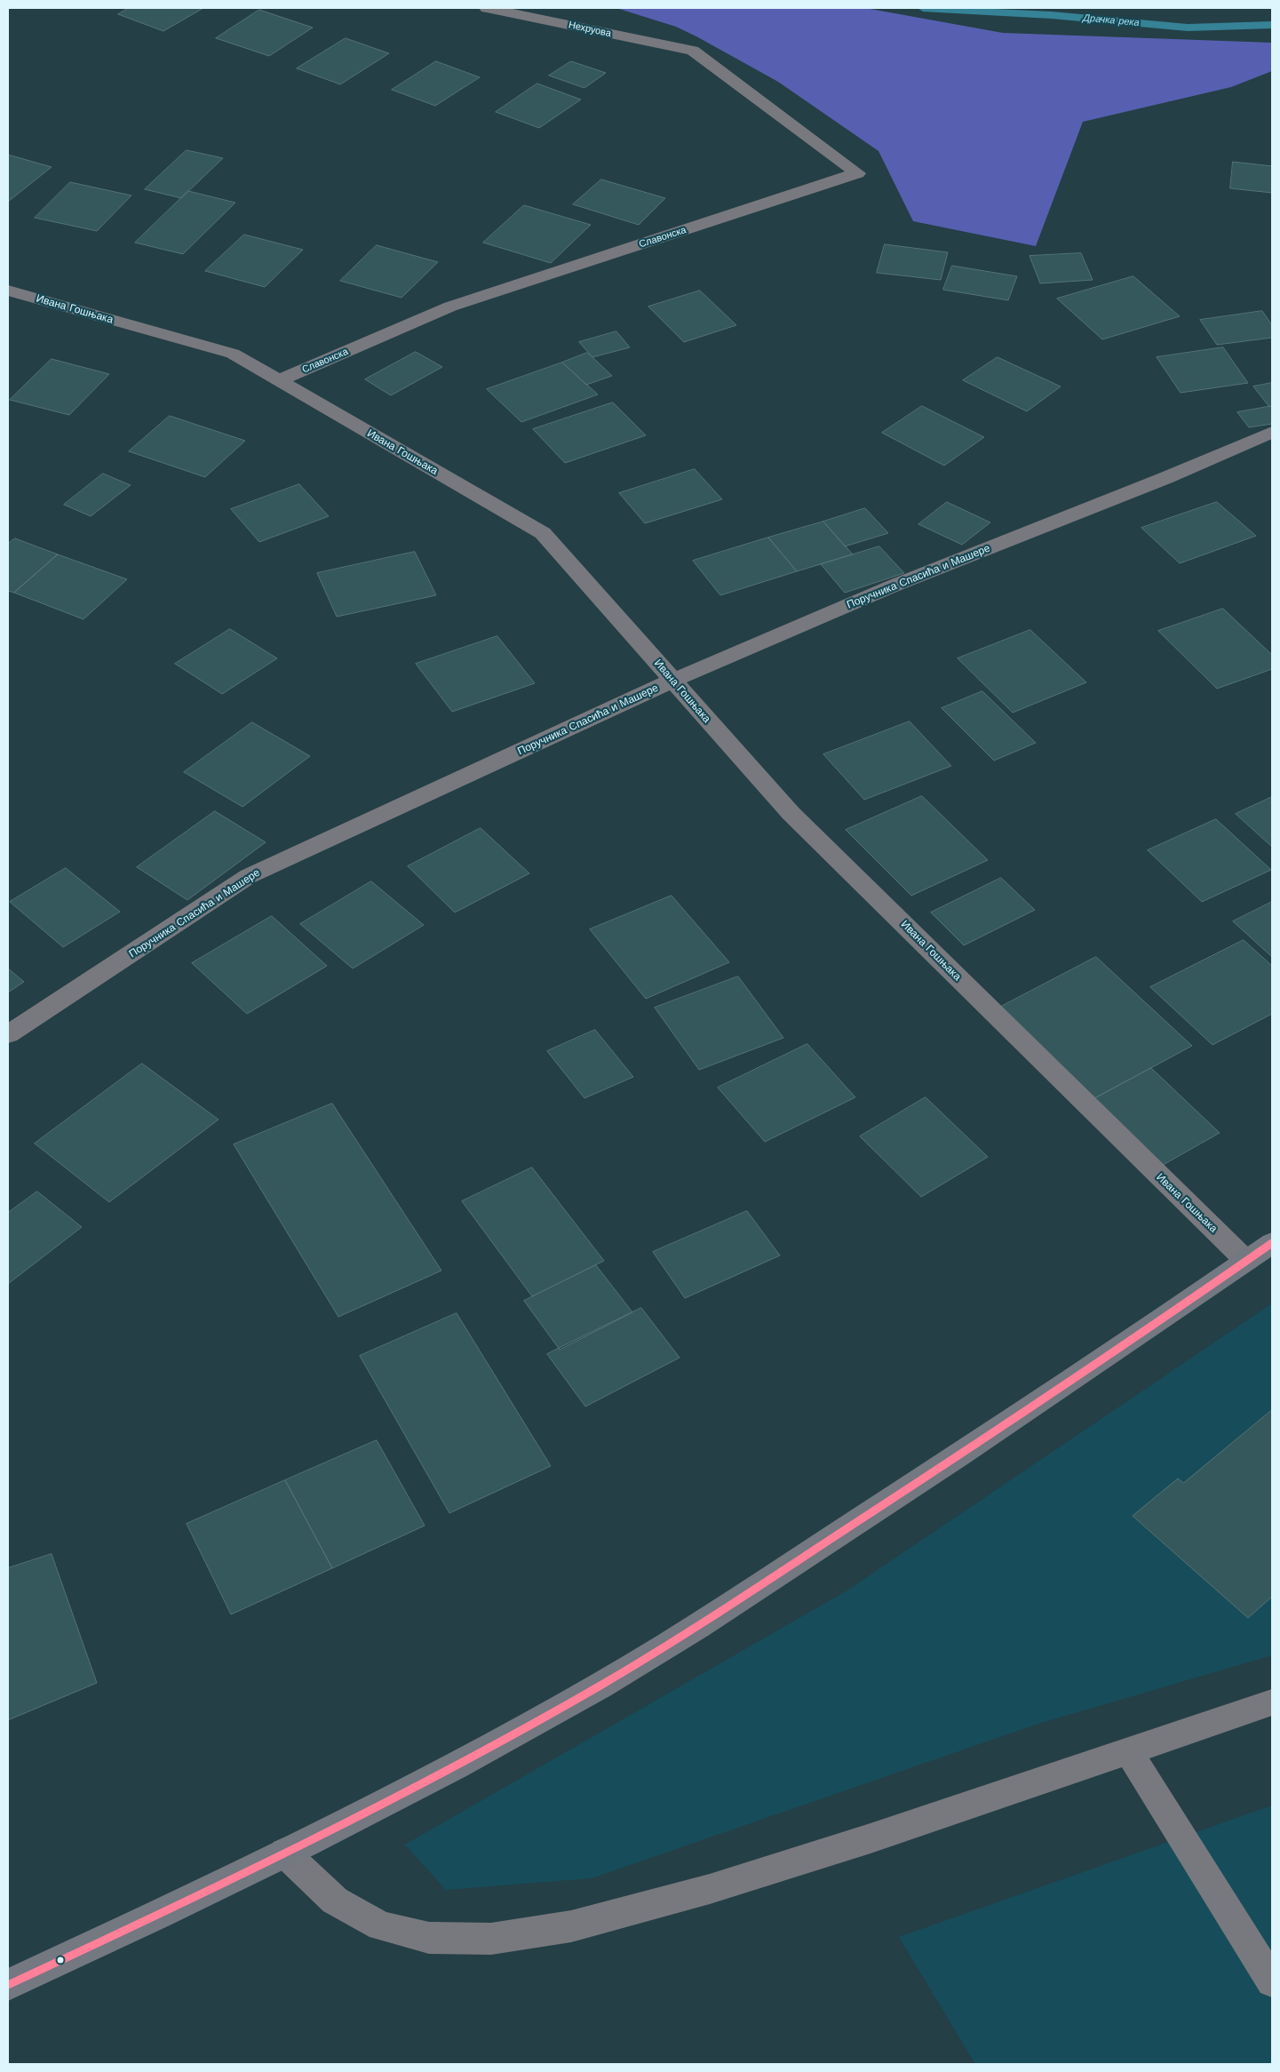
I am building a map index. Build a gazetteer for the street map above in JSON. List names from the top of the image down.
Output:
{
  "streets": {
    "street": [
      "Нехруова",
      "Славонска",
      "Ивана Гошњака",
      "Поручника Спасића и Машере"
    ]
  },
  "crossings": [
    ["Нехруова", "Славонска"],
    ["Славонска", "Ивана Гошњака"],
    ["Ивана Гошњака", "Поручника Спасића и Машере"]
  ],
  "water": ["Драчка река"]
}
